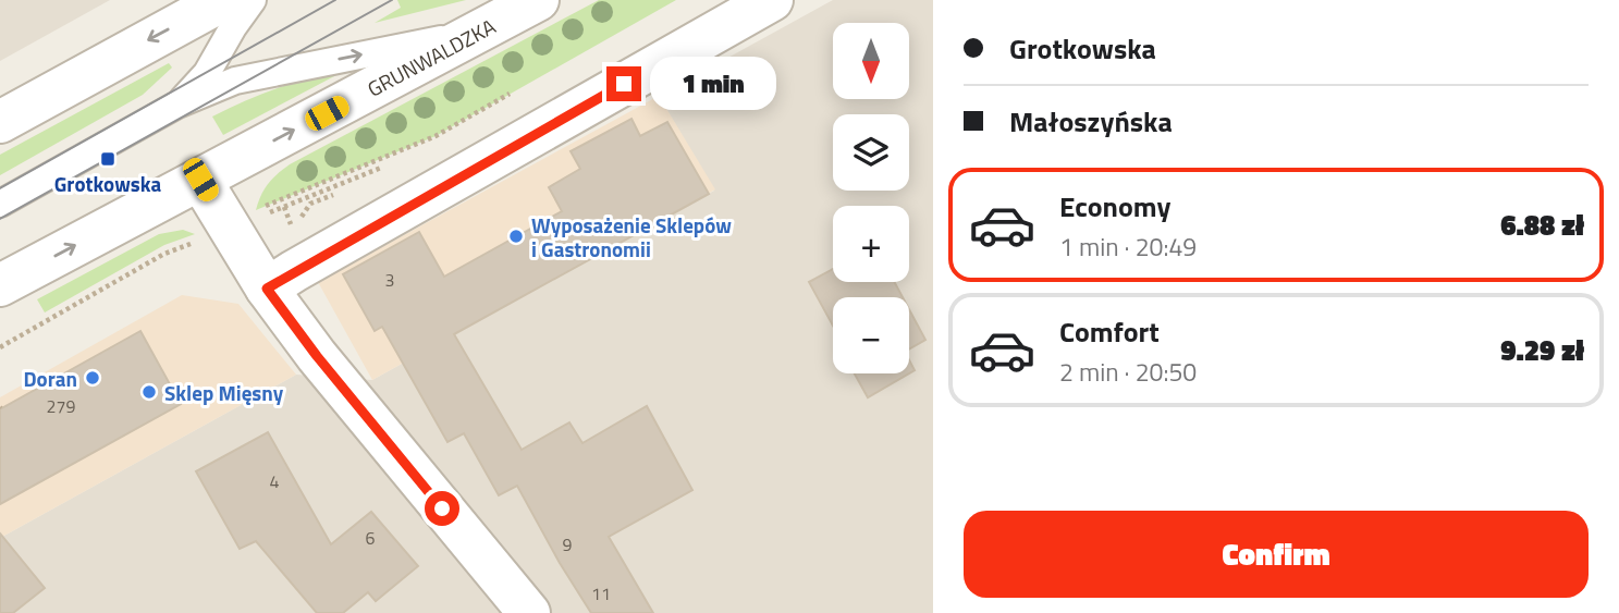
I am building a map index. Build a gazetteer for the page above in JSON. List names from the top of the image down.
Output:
{
  "streets": {
    "street": ["GRUNWALDZKA"]
  },
  "places": {
    "transit": ["Grotkowska"],
    "other": ["Wyposażenie Sklepów i Gastronomii", "Doran", "Sklep Mięsny"]
  },
  "house_numbers": [
    "3",
    "279",
    "4",
    "6",
    "9",
    "11"
  ],
  "north": "bottom",
  "page": {
    "banner": ["Grotkowska", "Małoszyńska"],
    "map_buttons": ["+", "−"],
    "bubble": "1 min",
    "list": [
      {
        "name": "Economy",
        "note": "1 min · 20:49",
        "value": "6.88 zł"
      },
      {
        "name": "Comfort",
        "note": "2 min · 20:50",
        "value": "9.29 zł"
      }
    ],
    "buttons": "Confirm"
  }
}
